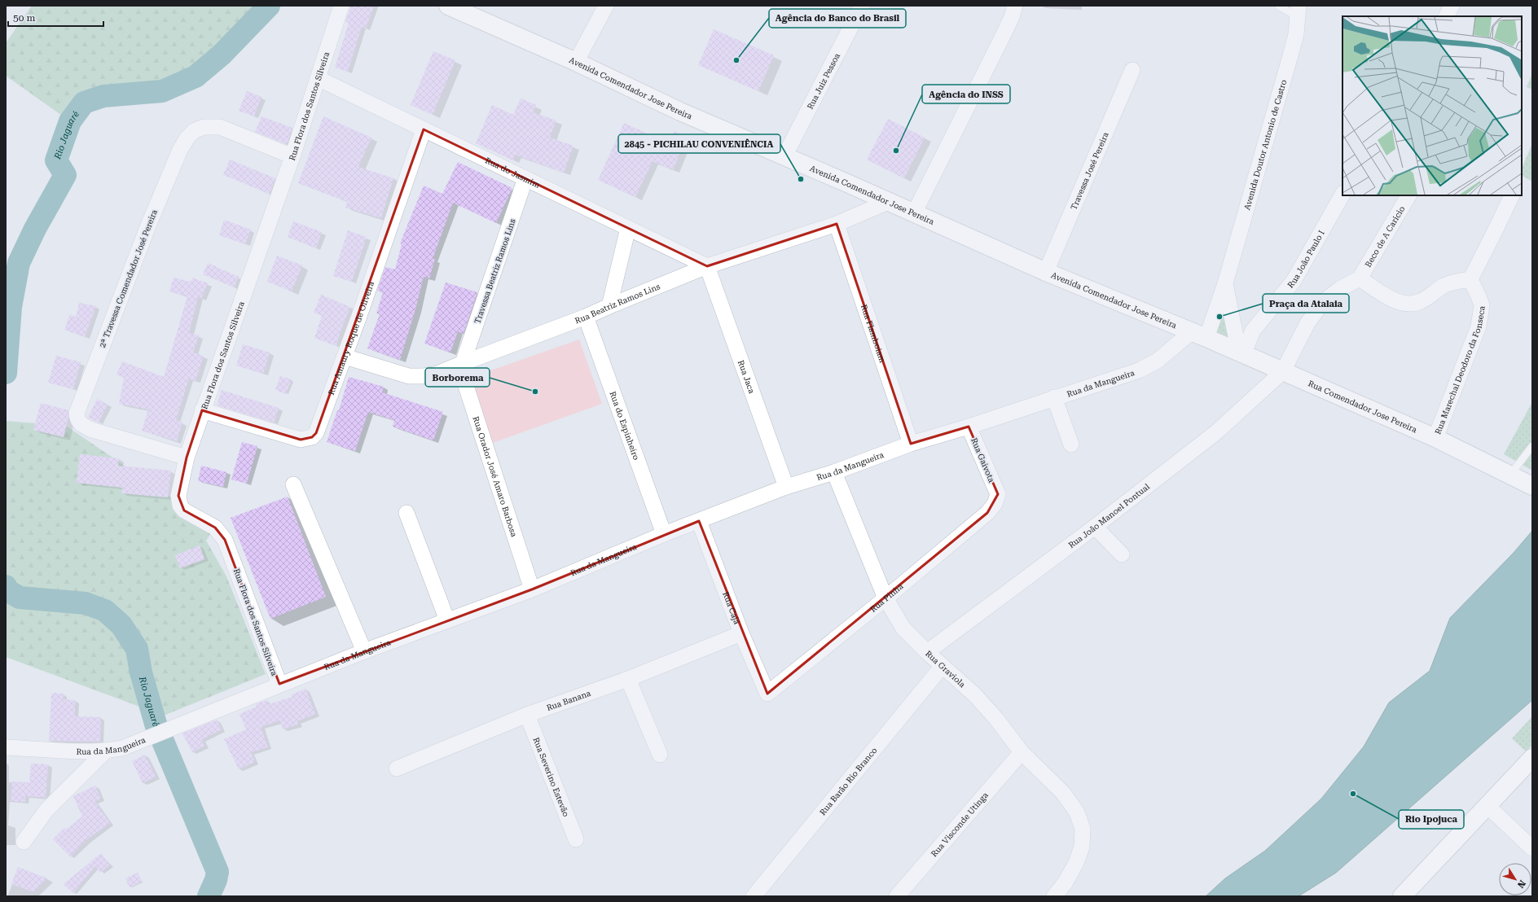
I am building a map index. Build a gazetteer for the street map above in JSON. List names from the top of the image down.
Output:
{
  "streets": {
    "street": [
      "Rua Juiz Pessoa",
      "Avenida Comendador Jose Pereira",
      "Rua Flora dos Santos Silveira",
      "Avenida Doutor Antonio de Castro",
      "Travessa José Pereira",
      "Rua do Jasmim",
      "Beco de A Caricio",
      "Rua João Paulo I",
      "Travessa Beatriz Ramos Lins",
      "2ª Travessa Comendador José Pereira",
      "Rua Beatriz Ramos Lins",
      "Rua Flamboiam",
      "Rua Amaury Roque de Oliveira",
      "Rua Marechal Deodoro da Fonseca",
      "Rua Jaca",
      "Rua da Mangueira",
      "Rua Comendador Jose Pereira",
      "Rua do Espinheiro",
      "Rua Gaivota",
      "Rua Orador José Amaro Barbosa",
      "Rua João Manoel Pontual",
      "Rua Pinha",
      "Rua Cajá",
      "Rua Graviola",
      "Rua Banana",
      "Rua Severino Estevão",
      "Rua Barão Rio Branco",
      "Rua Visconde Utinga"
    ]
  },
  "crossings": [
    ["Rua Juiz Pessoa", "Avenida Comendador Jose Pereira"],
    ["Avenida Comendador Jose Pereira", "Avenida Doutor Antonio de Castro"],
    ["Avenida Comendador Jose Pereira", "Travessa José Pereira"],
    ["Avenida Comendador Jose Pereira", "Rua Beatriz Ramos Lins"],
    ["Avenida Comendador Jose Pereira", "Rua da Mangueira"],
    ["Avenida Comendador Jose Pereira", "Rua Comendador Jose Pereira"],
    ["Rua Flora dos Santos Silveira", "Rua do Jasmim"],
    ["Rua Flora dos Santos Silveira", "2ª Travessa Comendador José Pereira"],
    ["Rua Flora dos Santos Silveira", "Rua Amaury Roque de Oliveira"],
    ["Rua Flora dos Santos Silveira", "Rua da Mangueira"],
    ["Avenida Doutor Antonio de Castro", "Rua João Paulo I"],
    ["Avenida Doutor Antonio de Castro", "Rua da Mangueira"],
    ["Avenida Doutor Antonio de Castro", "Rua Comendador Jose Pereira"],
    ["Rua do Jasmim", "Travessa Beatriz Ramos Lins"],
    ["Rua do Jasmim", "Rua Beatriz Ramos Lins"],
    ["Rua do Jasmim", "Rua Amaury Roque de Oliveira"],
    ["Rua do Jasmim", "Rua Jaca"],
    ["Rua João Paulo I", "Rua Comendador Jose Pereira"],
    ["Travessa Beatriz Ramos Lins", "Rua Beatriz Ramos Lins"],
    ["Travessa Beatriz Ramos Lins", "Rua Orador José Amaro Barbosa"],
    ["Rua Beatriz Ramos Lins", "Rua Flamboiam"],
    ["Rua Beatriz Ramos Lins", "Rua Amaury Roque de Oliveira"],
    ["Rua Beatriz Ramos Lins", "Rua Jaca"],
    ["Rua Beatriz Ramos Lins", "Rua do Espinheiro"],
    ["Rua Beatriz Ramos Lins", "Rua Orador José Amaro Barbosa"],
    ["Rua Flamboiam", "Rua da Mangueira"],
    ["Rua Marechal Deodoro da Fonseca", "Rua Comendador Jose Pereira"],
    ["Rua Jaca", "Rua da Mangueira"],
    ["Rua da Mangueira", "Rua Comendador Jose Pereira"],
    ["Rua da Mangueira", "Rua do Espinheiro"],
    ["Rua da Mangueira", "Rua Gaivota"],
    ["Rua da Mangueira", "Rua Orador José Amaro Barbosa"],
    ["Rua da Mangueira", "Rua Cajá"],
    ["Rua da Mangueira", "Rua Graviola"],
    ["Rua Comendador Jose Pereira", "Rua João Manoel Pontual"],
    ["Rua Gaivota", "Rua Pinha"],
    ["Rua João Manoel Pontual", "Rua Graviola"],
    ["Rua Pinha", "Rua Cajá"],
    ["Rua Pinha", "Rua Graviola"],
    ["Rua Cajá", "Rua Banana"],
    ["Rua Graviola", "Rua Barão Rio Branco"],
    ["Rua Graviola", "Rua Visconde Utinga"],
    ["Rua Banana", "Rua Severino Estevão"]
  ],
  "water": ["Rio Jaguaré"],
  "places": [
    "Agência do Banco do Brasil",
    "Agência do INSS",
    "2845 - PICHILAU CONVENIÊNCIA",
    "Praça da Atalaia",
    "Borborema",
    "Rio Ipojuca"
  ],
  "scale_bar": "50 m",
  "north": "bottom right"
}
